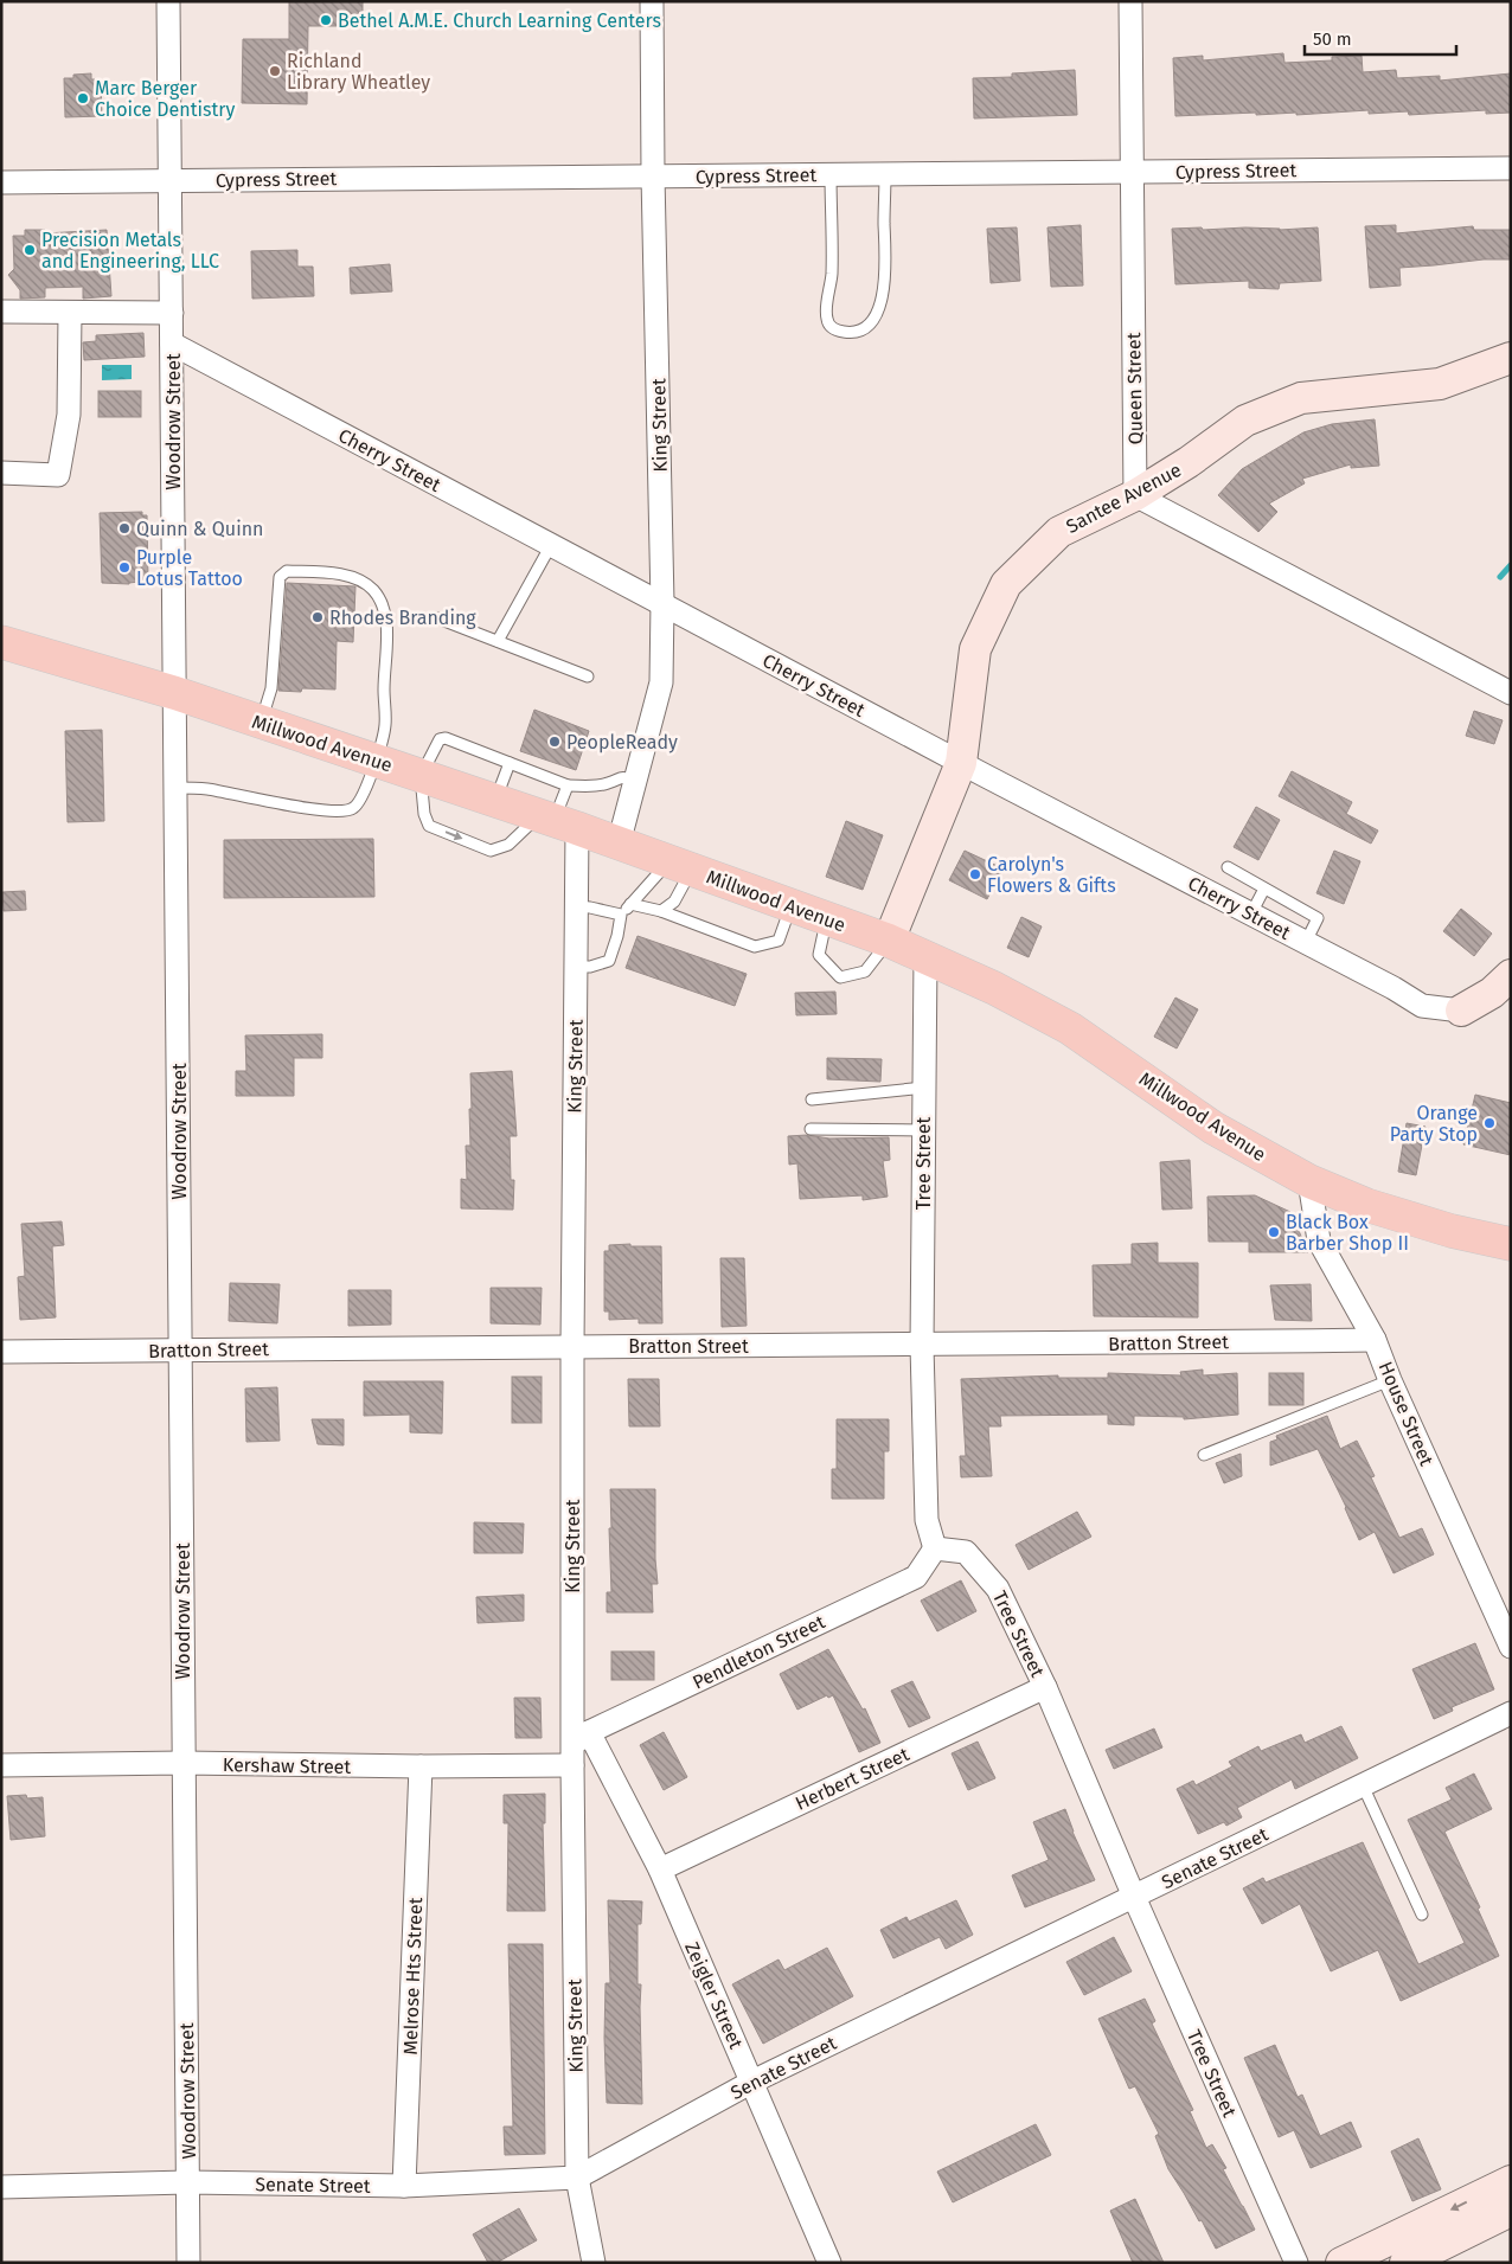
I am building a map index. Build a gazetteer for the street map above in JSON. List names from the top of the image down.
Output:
{
  "streets": {
    "main road": ["Millwood Avenue"],
    "street": [
      "Cypress Street",
      "Queen Street",
      "Woodrow Street",
      "King Street",
      "Cherry Street",
      "Santee Avenue",
      "Tree Street",
      "Bratton Street",
      "House Street",
      "Pendleton Street",
      "Kershaw Street",
      "Herbert Street",
      "Senate Street",
      "Melrose Hts Street",
      "Zeigler Street"
    ]
  },
  "crossings": [
    ["Cypress Street", "Queen Street"],
    ["Cypress Street", "Woodrow Street"],
    ["Cypress Street", "King Street"],
    ["Queen Street", "Santee Avenue"],
    ["Woodrow Street", "Cherry Street"],
    ["Woodrow Street", "Millwood Avenue"],
    ["Woodrow Street", "Bratton Street"],
    ["Woodrow Street", "Kershaw Street"],
    ["Woodrow Street", "Senate Street"],
    ["King Street", "Cherry Street"],
    ["King Street", "Millwood Avenue"],
    ["King Street", "Bratton Street"],
    ["King Street", "Pendleton Street"],
    ["King Street", "Kershaw Street"],
    ["King Street", "Senate Street"],
    ["King Street", "Zeigler Street"],
    ["Cherry Street", "Santee Avenue"],
    ["Santee Avenue", "Millwood Avenue"],
    ["Millwood Avenue", "Tree Street"],
    ["Millwood Avenue", "House Street"],
    ["Tree Street", "Bratton Street"],
    ["Tree Street", "Pendleton Street"],
    ["Tree Street", "Herbert Street"],
    ["Tree Street", "Senate Street"],
    ["Bratton Street", "House Street"],
    ["Pendleton Street", "Kershaw Street"],
    ["Pendleton Street", "Zeigler Street"],
    ["Kershaw Street", "Melrose Hts Street"],
    ["Kershaw Street", "Zeigler Street"],
    ["Herbert Street", "Zeigler Street"],
    ["Senate Street", "Melrose Hts Street"],
    ["Senate Street", "Zeigler Street"]
  ],
  "places": [
    "Bethel A.M.E. Church Learning Centers",
    "Richland Library Wheatley",
    "Marc Berger Choice Dentistry",
    "Precision Metals and Engineering, LLC",
    "Quinn & Quinn",
    "Purple Lotus Tattoo",
    "Rhodes Branding",
    "PeopleReady",
    "Carolyn's Flowers & Gifts",
    "Orange Party Stop",
    "Black Box Barber Shop II"
  ],
  "scale_bar": "50 m"
}
